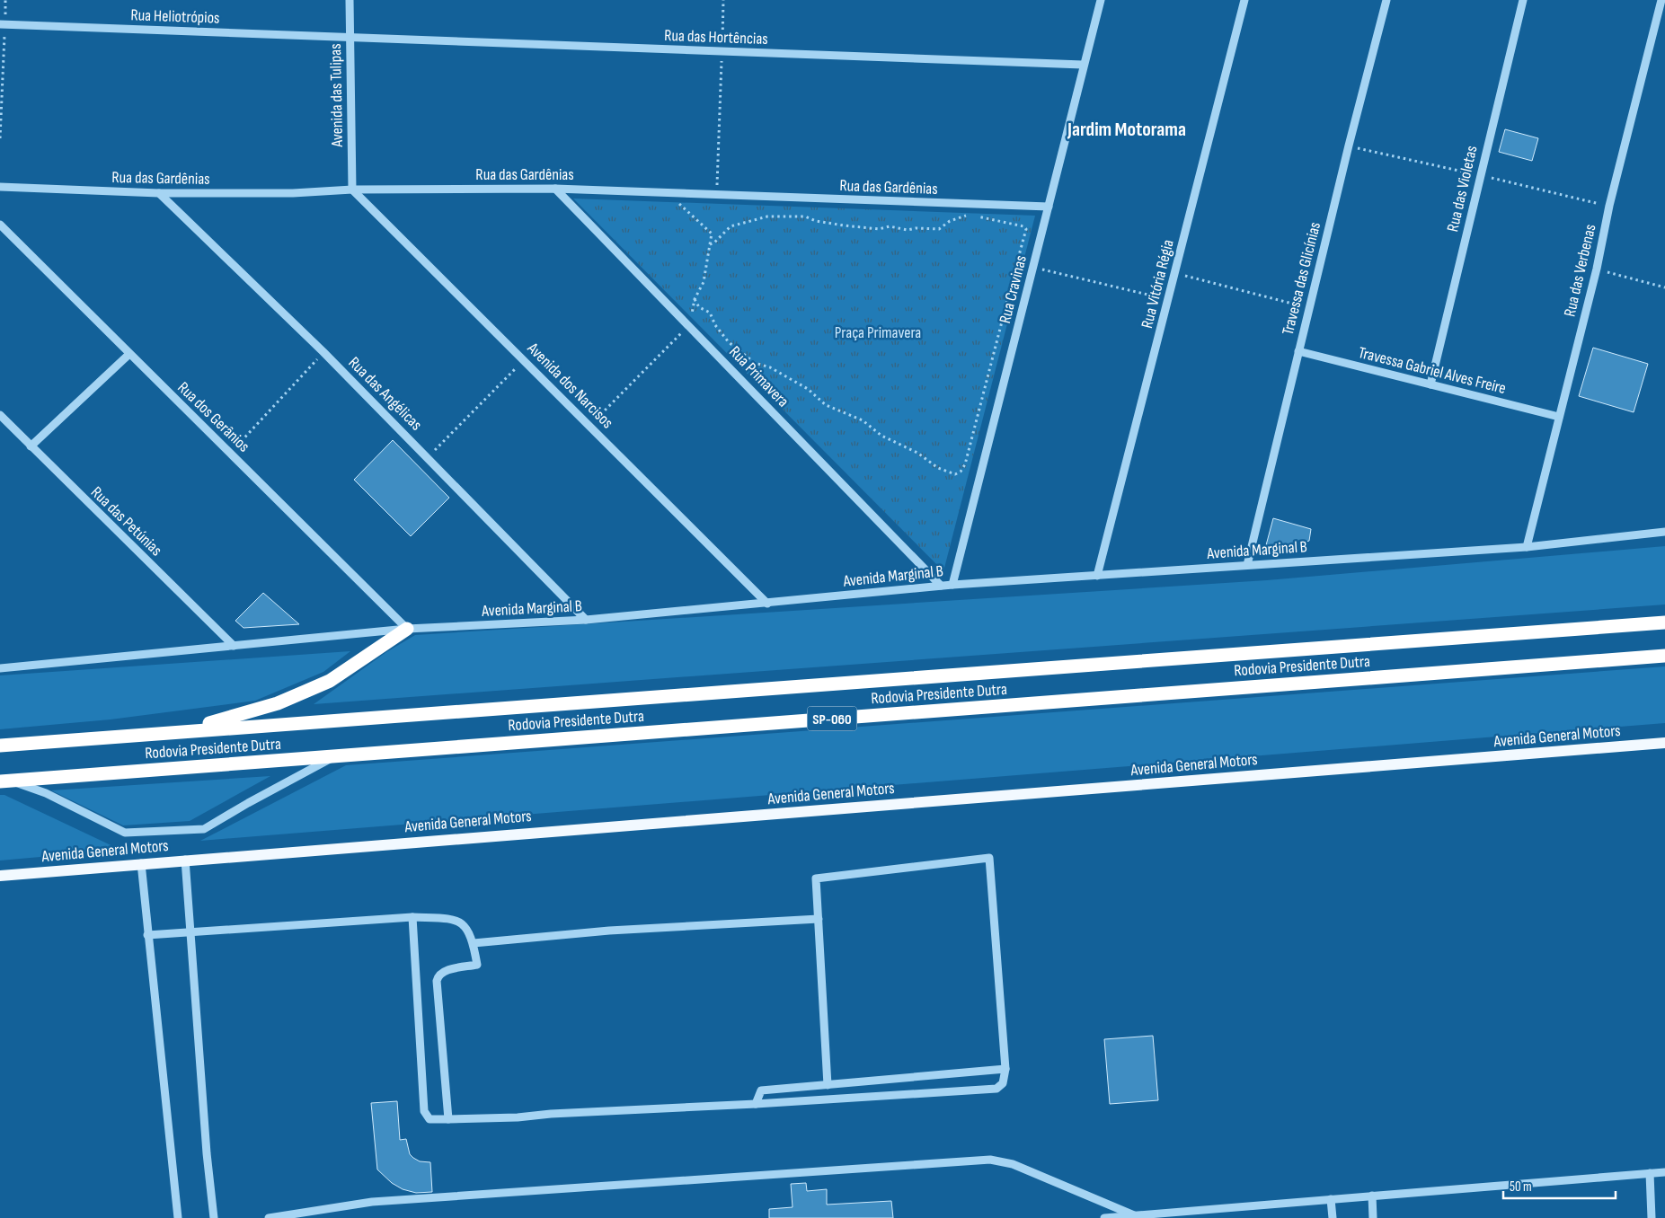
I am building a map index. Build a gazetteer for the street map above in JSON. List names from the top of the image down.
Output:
{
  "streets": {
    "highway": ["Rodovia Presidente Dutra", "SP-060"],
    "main road": ["Avenida General Motors"],
    "street": [
      "Rua Heliotrópios",
      "Rua das Hortências",
      "Avenida das Tulipas",
      "Rua das Gardênias",
      "Rua das Violetas",
      "Rua das Verbenas",
      "Travessa das Glicínias",
      "Rua Vitória Régia",
      "Rua Cravinas",
      "Travessa Gabriel Alves Freire",
      "Rua Primavera",
      "Avenida dos Narcisos",
      "Rua das Angélicas",
      "Rua dos Gerânios",
      "Rua das Petúnias",
      "Avenida Marginal B"
    ]
  },
  "crossings": [
    ["Rua Heliotrópios", "Rua das Hortências"],
    ["Rua Heliotrópios", "Avenida das Tulipas"],
    ["Rua das Hortências", "Avenida das Tulipas"],
    ["Rua das Hortências", "Rua Cravinas"],
    ["Avenida das Tulipas", "Rua das Gardênias"],
    ["Avenida das Tulipas", "Avenida dos Narcisos"],
    ["Rua das Gardênias", "Rua Cravinas"],
    ["Rua das Gardênias", "Rua Primavera"],
    ["Rua das Gardênias", "Avenida dos Narcisos"],
    ["Rua das Gardênias", "Rua das Angélicas"],
    ["Rua das Violetas", "Travessa Gabriel Alves Freire"],
    ["Rua das Verbenas", "Travessa Gabriel Alves Freire"],
    ["Rua das Verbenas", "Avenida Marginal B"],
    ["Travessa das Glicínias", "Travessa Gabriel Alves Freire"],
    ["Travessa das Glicínias", "Avenida Marginal B"],
    ["Rua Vitória Régia", "Avenida Marginal B"],
    ["Rua Cravinas", "Avenida Marginal B"],
    ["Rua Primavera", "Avenida Marginal B"],
    ["Avenida dos Narcisos", "Avenida Marginal B"],
    ["Rua das Angélicas", "Avenida Marginal B"],
    ["Rua dos Gerânios", "Avenida Marginal B"],
    ["Rua das Petúnias", "Avenida Marginal B"]
  ],
  "districts": ["Jardim Motorama"],
  "parks": ["Praça Primavera"],
  "scale_bar": "50 m"
}
